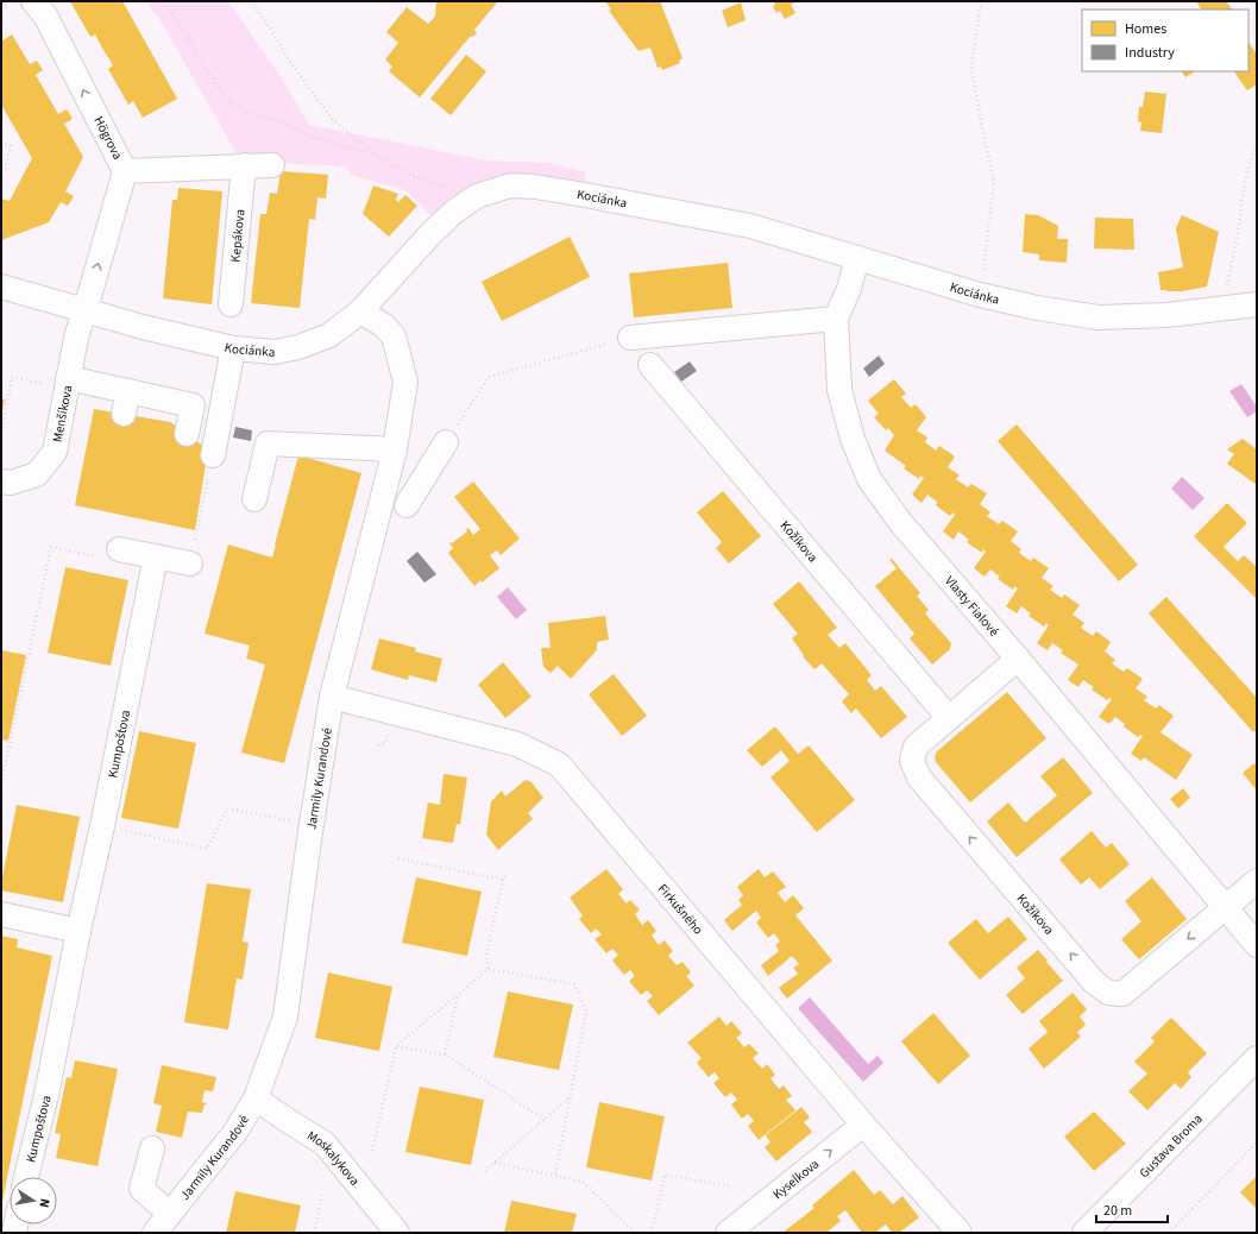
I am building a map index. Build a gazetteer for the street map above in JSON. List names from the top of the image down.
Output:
{
  "streets": {
    "street": [
      "Högrova",
      "Kociánka",
      "Kepákova",
      "Menšíkova",
      "Kožíkova",
      "Vlasty Fialové",
      "Kumpoštova",
      "Jarmily Kurandové",
      "Firkušného",
      "Gustava Broma",
      "Moskalykova",
      "Kyselkova"
    ]
  },
  "crossings": [
    ["Högrova", "Kociánka"],
    ["Högrova", "Menšíkova"],
    ["Kociánka", "Menšíkova"],
    ["Kociánka", "Vlasty Fialové"],
    ["Kociánka", "Jarmily Kurandové"],
    ["Kožíkova", "Vlasty Fialové"],
    ["Jarmily Kurandové", "Firkušného"],
    ["Jarmily Kurandové", "Moskalykova"],
    ["Firkušného", "Kyselkova"]
  ],
  "one_way": ["Högrova", "Kyselkova"],
  "legend": ["Homes", "Industry"],
  "scale_bar": "20 m",
  "north": "right"
}
